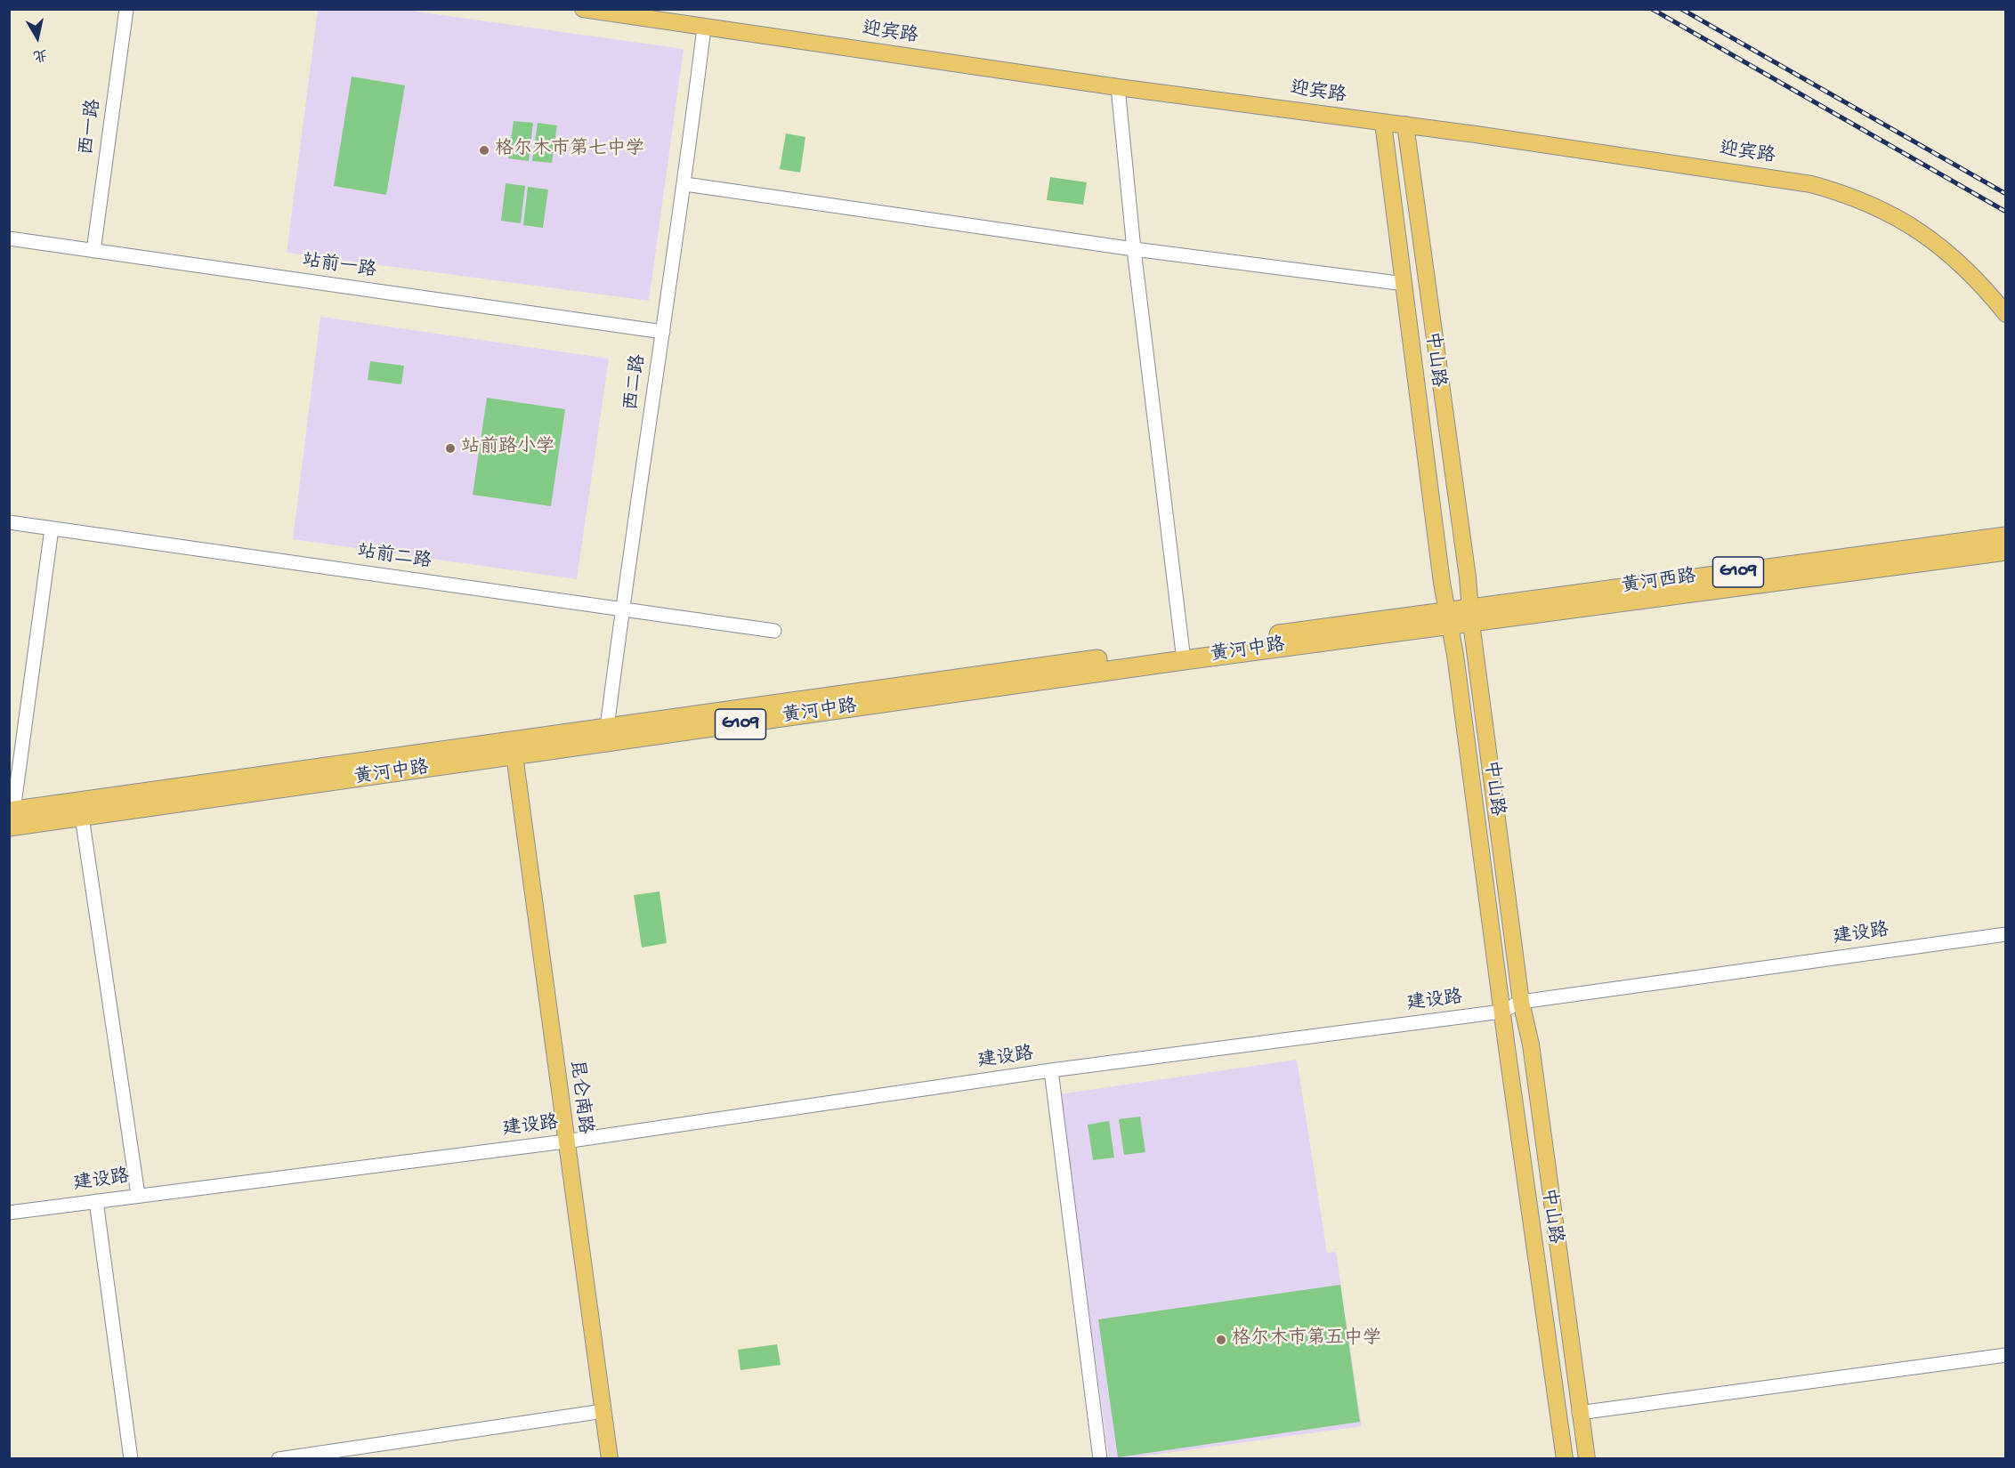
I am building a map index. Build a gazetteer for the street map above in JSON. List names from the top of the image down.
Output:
{
  "streets": {
    "highway": ["G109", "黄河西路", "黄河中路"],
    "main road": ["迎宾路", "中山路", "昆仑南路"],
    "street": [
      "西一路",
      "站前一路",
      "西二路",
      "站前二路",
      "建设路"
    ]
  },
  "crossings": [
    ["迎宾路", "中山路"],
    ["迎宾路", "西二路"],
    ["西一路", "站前一路"],
    ["站前一路", "西二路"],
    ["中山路", "黄河西路"],
    ["中山路", "黄河中路"],
    ["中山路", "建设路"],
    ["西二路", "站前二路"],
    ["西二路", "黄河中路"],
    ["黄河西路", "黄河中路"],
    ["黄河中路", "昆仑南路"],
    ["建设路", "昆仑南路"]
  ],
  "places": ["格尔木市第七中学", "站前路小学", "格尔木市第五中学"],
  "north": "bottom"
}
